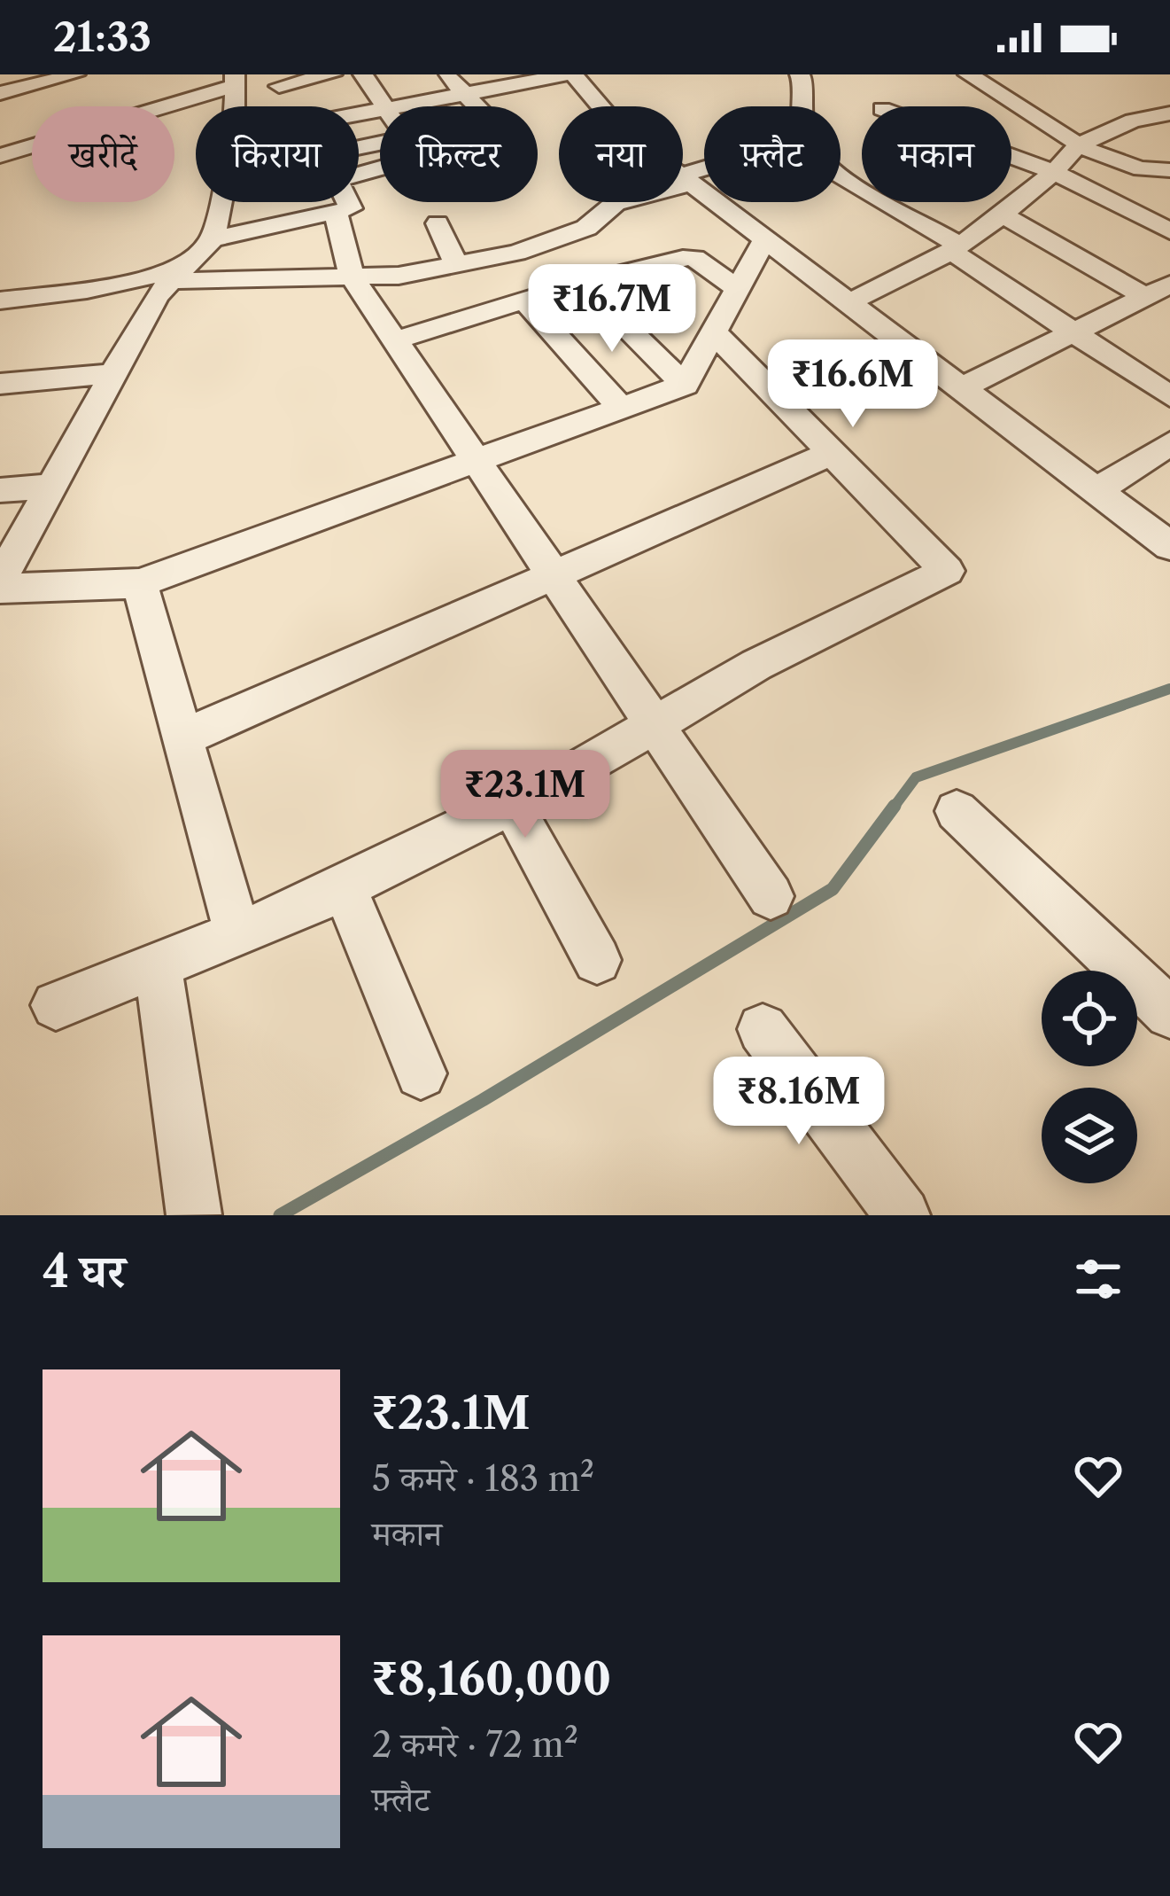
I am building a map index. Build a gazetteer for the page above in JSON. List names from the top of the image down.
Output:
{
  "page": {
    "status": "21:33",
    "chip": [
      "खरीदें",
      "किराया",
      "फ़िल्टर",
      "नया",
      "फ़्लैट",
      "मकान"
    ],
    "price": [
      "₹16.7M",
      "₹16.6M",
      "₹23.1M",
      "₹8.16M"
    ],
    "heading": "4 घर",
    "list": [
      {
        "name": "₹23.1M",
        "note": "5 कमरे · 183 m² · मकान"
      },
      {
        "name": "₹8,160,000",
        "note": "2 कमरे · 72 m² · फ़्लैट"
      }
    ]
  }
}
